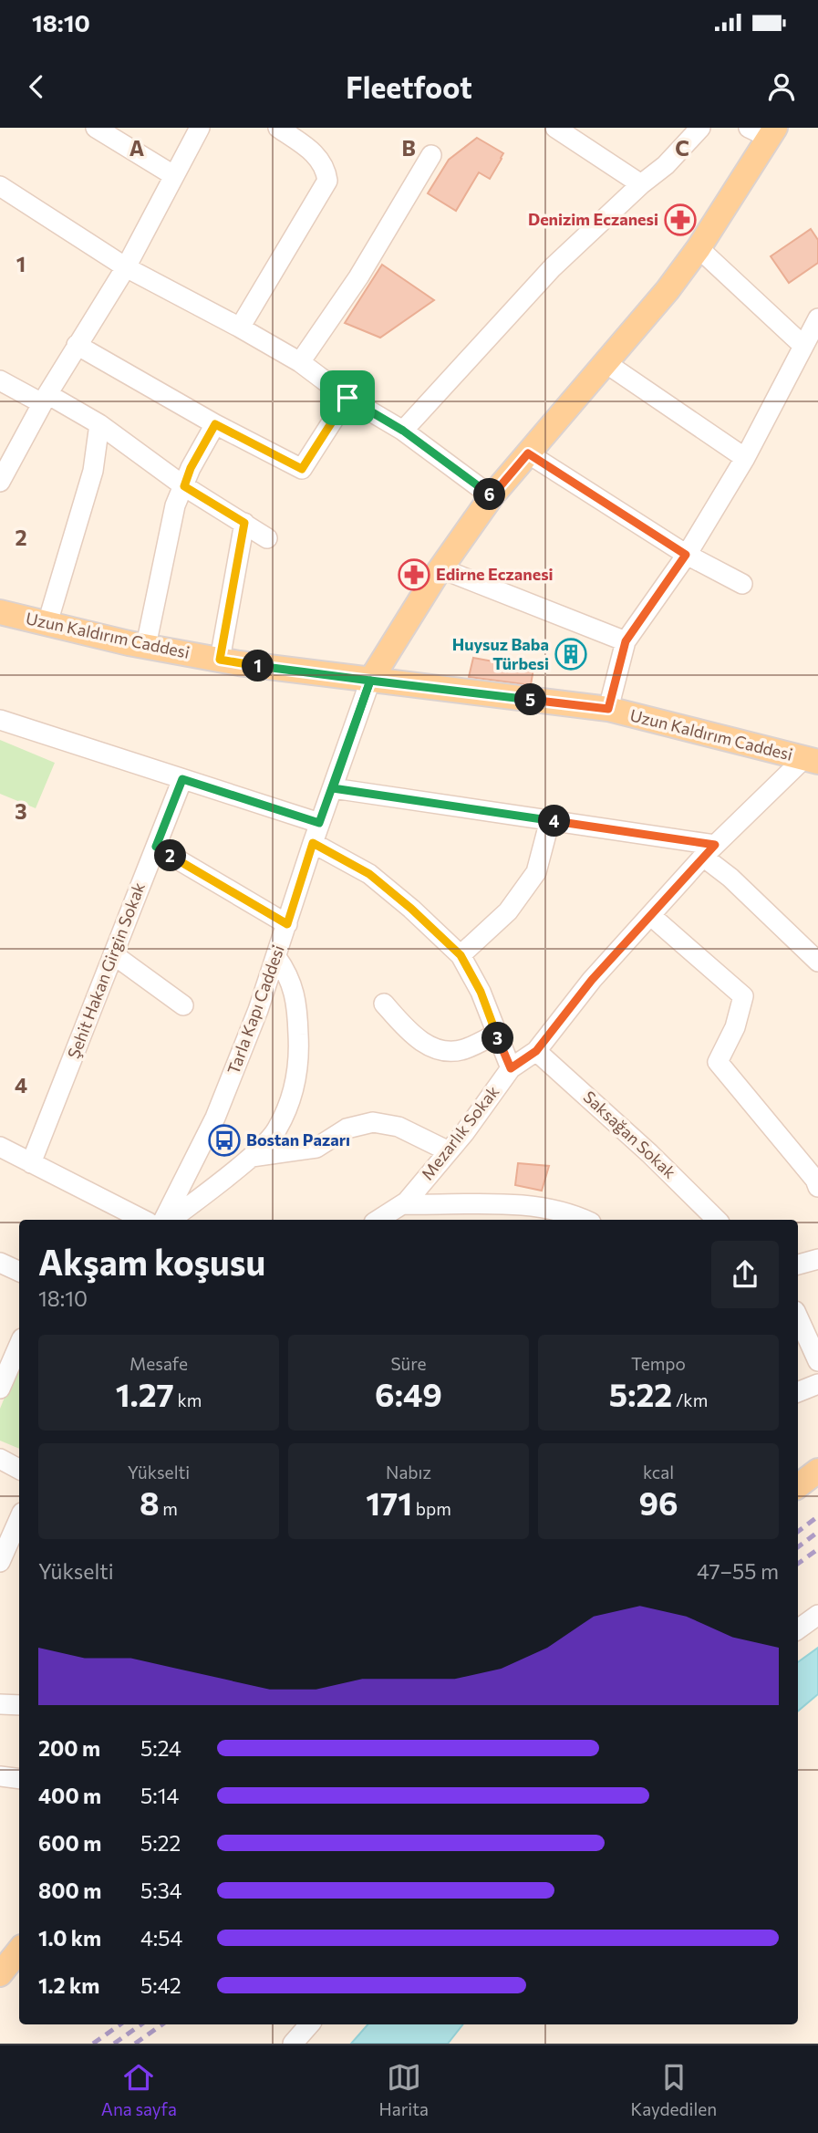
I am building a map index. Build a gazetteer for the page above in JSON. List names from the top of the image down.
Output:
{
  "streets": {
    "main road": ["Uzun Kaldırım Caddesi"],
    "street": [
      "Şehit Hakan Girgin Sokak",
      "Tarla Kapı Caddesi",
      "Mezarlık Sokak",
      "Saksağan Sokak"
    ]
  },
  "crossings": [
    ["Uzun Kaldırım Caddesi", "Tarla Kapı Caddesi"],
    ["Uzun Kaldırım Caddesi", "Mezarlık Sokak"],
    ["Mezarlık Sokak", "Saksağan Sokak"]
  ],
  "places": {
    "pharmacy": ["Denizim Eczanesi", "Edirne Eczanesi"],
    "building": ["Huysuz Baba Türbesi"],
    "bus stop": ["Bostan Pazarı"]
  },
  "page": {
    "status": "18:10",
    "header": "Fleetfoot",
    "pins": [
      "6",
      "1",
      "5",
      "4",
      "2",
      "3"
    ],
    "heading": ["Akşam koşusu", "18:10"],
    "stats": [
      ["Mesafe", "1.27 km"],
      ["Süre", "6:49"],
      ["Tempo", "5:22 /km"],
      ["Yükselti", "8 m"],
      ["Nabız", "171 bpm"],
      ["kcal", "96"]
    ],
    "chart": ["Yükselti", "47–55 m"],
    "list": [
      {
        "name": "200 m",
        "note": "5:24"
      },
      {
        "name": "400 m",
        "note": "5:14"
      },
      {
        "name": "600 m",
        "note": "5:22"
      },
      {
        "name": "800 m",
        "note": "5:34"
      },
      {
        "name": "1.0 km",
        "note": "4:54"
      },
      {
        "name": "1.2 km",
        "note": "5:42"
      }
    ],
    "tabs": ["Ana sayfa", "Harita", "Kaydedilen"]
  },
  "grid": {
    "columns": ["A", "B", "C"],
    "rows": [
      "1",
      "2",
      "3",
      "4"
    ]
  }
}
